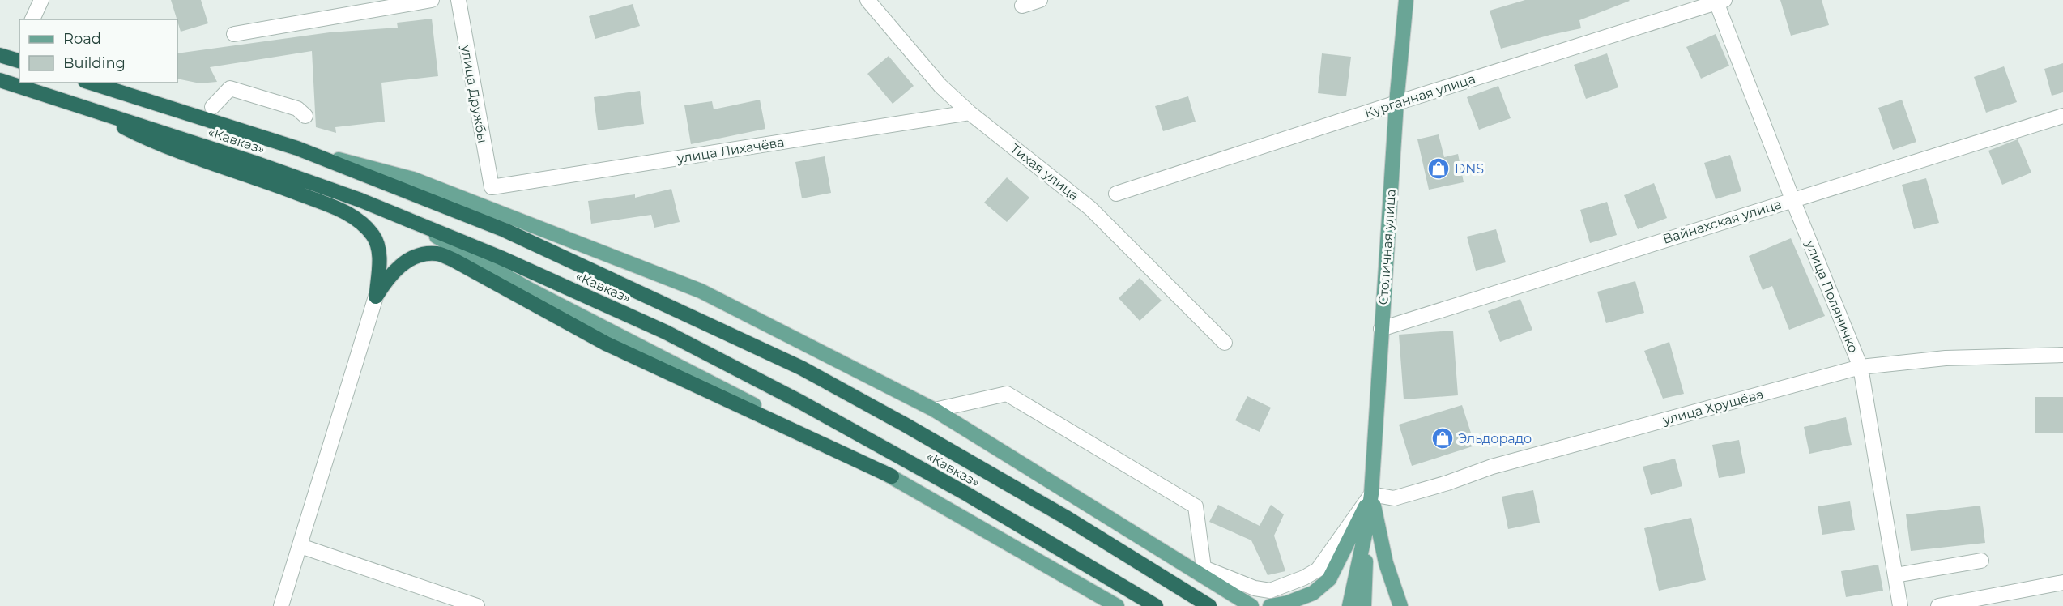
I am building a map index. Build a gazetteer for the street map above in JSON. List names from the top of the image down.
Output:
{
  "streets": {
    "highway": ["«Кавказ»"],
    "main road": ["Столичная улица"],
    "street": [
      "улица Дружбы",
      "Курганная улица",
      "улица Лихачёва",
      "Тихая улица",
      "Вайнахская улица",
      "улица Поляничко",
      "улица Хрущёва"
    ]
  },
  "crossings": [
    ["улица Дружбы", "улица Лихачёва"],
    ["Курганная улица", "Столичная улица"],
    ["Курганная улица", "улица Поляничко"],
    ["улица Лихачёва", "Тихая улица"],
    ["Вайнахская улица", "Столичная улица"],
    ["Вайнахская улица", "улица Поляничко"],
    ["Столичная улица", "улица Хрущёва"],
    ["улица Поляничко", "улица Хрущёва"]
  ],
  "places": {
    "shop": ["DNS", "Эльдорадо"]
  },
  "legend": ["Road", "Building"]
}
